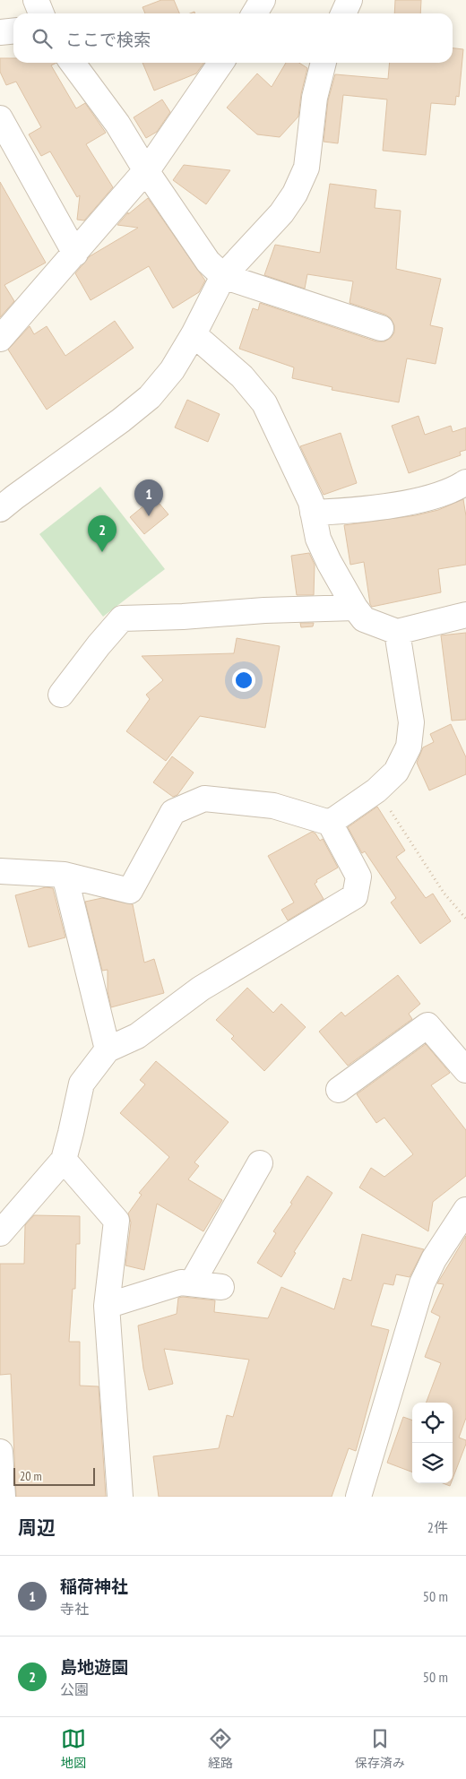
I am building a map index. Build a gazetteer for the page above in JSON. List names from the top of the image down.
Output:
{
  "scale_bar": "20 m",
  "page": {
    "search": "ここで検索",
    "pins": ["1", "2"],
    "scale": "20 m",
    "heading": ["周辺", "2件"],
    "list": [
      {
        "mark": "1",
        "name": "稲荷神社",
        "note": "寺社",
        "value": "50 m"
      },
      {
        "mark": "2",
        "name": "島地遊園",
        "note": "公園",
        "value": "50 m"
      }
    ],
    "nav": ["地図", "経路", "保存済み"]
  }
}
